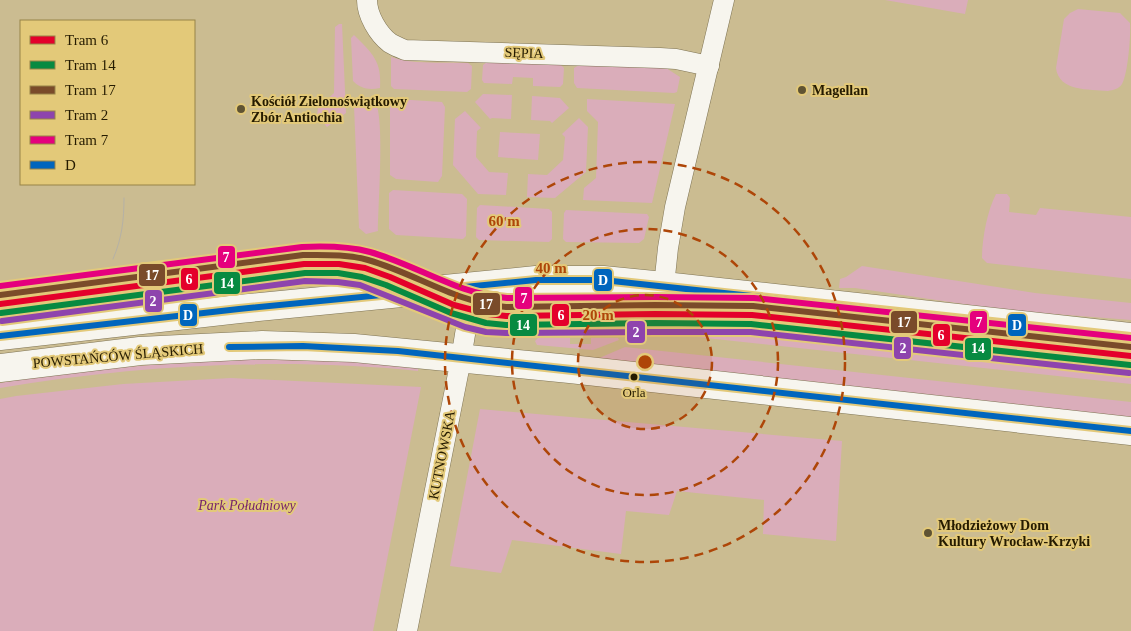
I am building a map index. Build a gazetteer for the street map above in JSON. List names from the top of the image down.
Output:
{
  "streets": {
    "main road": ["POWSTAŃCÓW ŚLĄSKICH"],
    "street": ["SĘPIA", "KUTNOWSKA"]
  },
  "crossings": [
    ["POWSTAŃCÓW ŚLĄSKICH", "KUTNOWSKA"]
  ],
  "parks": ["Park Południowy"],
  "places": [
    "Magellan",
    "Kościół Zielonoświątkowy Zbór Antiochia",
    "Orla",
    "Młodzieżowy Dom Kultury Wrocław-Krzyki"
  ],
  "lines": [
    "tram line 7",
    "tram line 17",
    "tram line 6",
    "tram line 14",
    "transit line D",
    "tram line 2"
  ],
  "legend": [
    "Tram 6",
    "Tram 14",
    "Tram 17",
    "Tram 2",
    "Tram 7",
    "D"
  ],
  "rings": ["60 m", "40 m", "20 m"]
}
